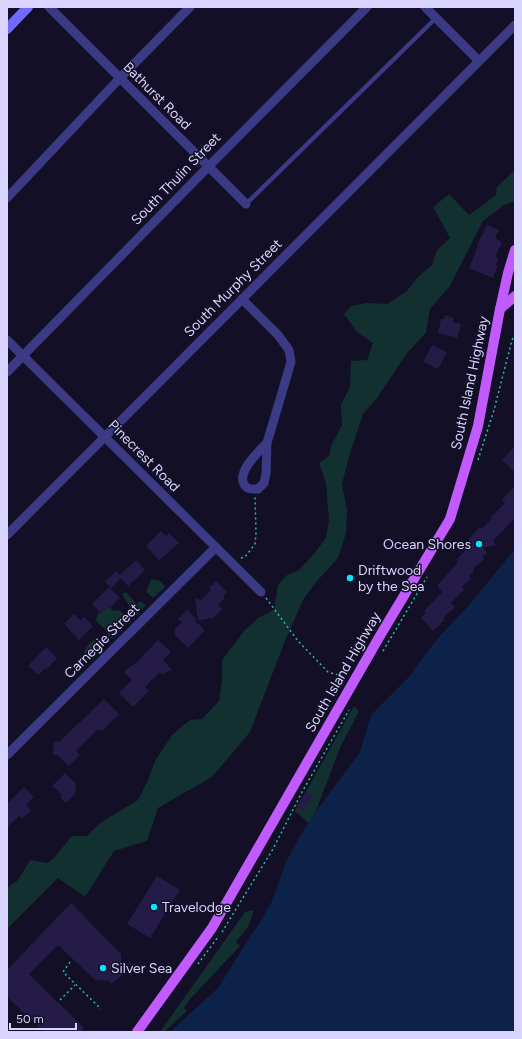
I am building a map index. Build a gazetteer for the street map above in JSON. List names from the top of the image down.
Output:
{
  "streets": {
    "main road": ["South Island Highway"],
    "street": [
      "Bathurst Road",
      "South Thulin Street",
      "South Murphy Street",
      "Pinecrest Road",
      "Carnegie Street"
    ]
  },
  "crossings": [
    ["Bathurst Road", "South Thulin Street"],
    ["South Thulin Street", "Pinecrest Road"],
    ["South Murphy Street", "Pinecrest Road"],
    ["Pinecrest Road", "Carnegie Street"]
  ],
  "places": [
    "Ocean Shores",
    "Driftwood by the Sea",
    "Travelodge",
    "Silver Sea"
  ],
  "scale_bar": "50 m"
}
